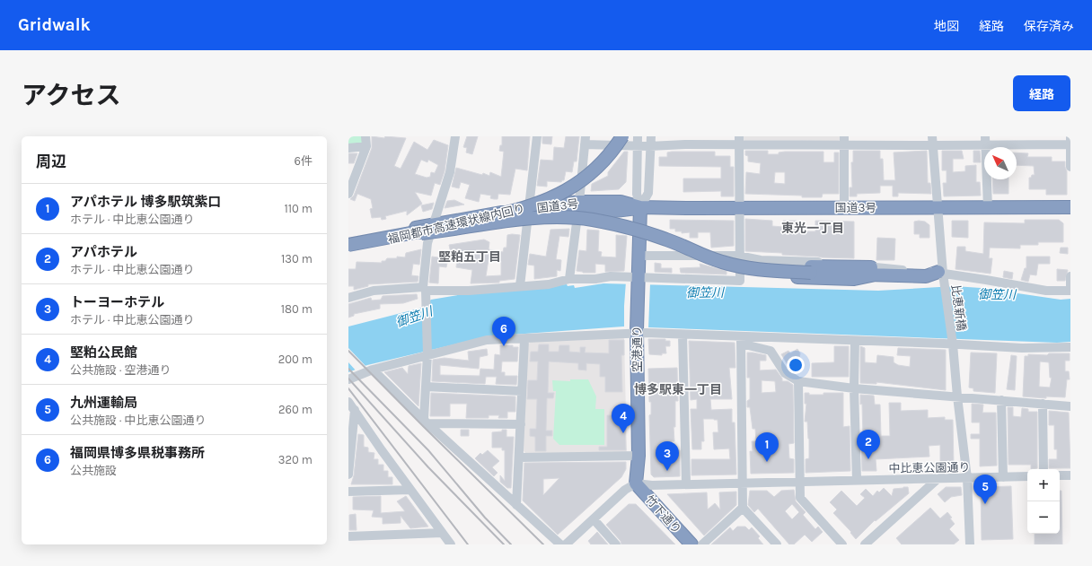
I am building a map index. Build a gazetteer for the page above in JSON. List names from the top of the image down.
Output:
{
  "streets": {
    "highway": ["国道3号", "空港通り", "竹下通り"],
    "street": ["比恵新橋", "中比恵公園通り"]
  },
  "crossings": [
    ["国道3号", "比恵新橋"],
    ["国道3号", "空港通り"],
    ["比恵新橋", "中比恵公園通り"],
    ["空港通り", "中比恵公園通り"],
    ["空港通り", "竹下通り"],
    ["中比恵公園通り", "竹下通り"]
  ],
  "districts": ["東光一丁目", "堅粕五丁目", "博多駅東一丁目"],
  "water": ["御笠川"],
  "north": "top left",
  "page": {
    "header": "Gridwalk",
    "nav": ["地図", "経路", "保存済み"],
    "title": "アクセス",
    "buttons": "経路",
    "heading": ["周辺", "6件"],
    "list": [
      {
        "mark": "1",
        "name": "アパホテル 博多駅筑紫口",
        "note": "ホテル · 中比恵公園通り",
        "value": "110 m"
      },
      {
        "mark": "2",
        "name": "アパホテル",
        "note": "ホテル · 中比恵公園通り",
        "value": "130 m"
      },
      {
        "mark": "3",
        "name": "トーヨーホテル",
        "note": "ホテル · 中比恵公園通り",
        "value": "180 m"
      },
      {
        "mark": "4",
        "name": "堅粕公民館",
        "note": "公共施設 · 空港通り",
        "value": "200 m"
      },
      {
        "mark": "5",
        "name": "九州運輸局",
        "note": "公共施設 · 中比恵公園通り",
        "value": "260 m"
      },
      {
        "mark": "6",
        "name": "福岡県博多県税事務所",
        "note": "公共施設",
        "value": "320 m"
      }
    ],
    "pins": [
      "6",
      "4",
      "2",
      "1",
      "3",
      "5"
    ],
    "map_buttons": ["+", "−"]
  }
}
